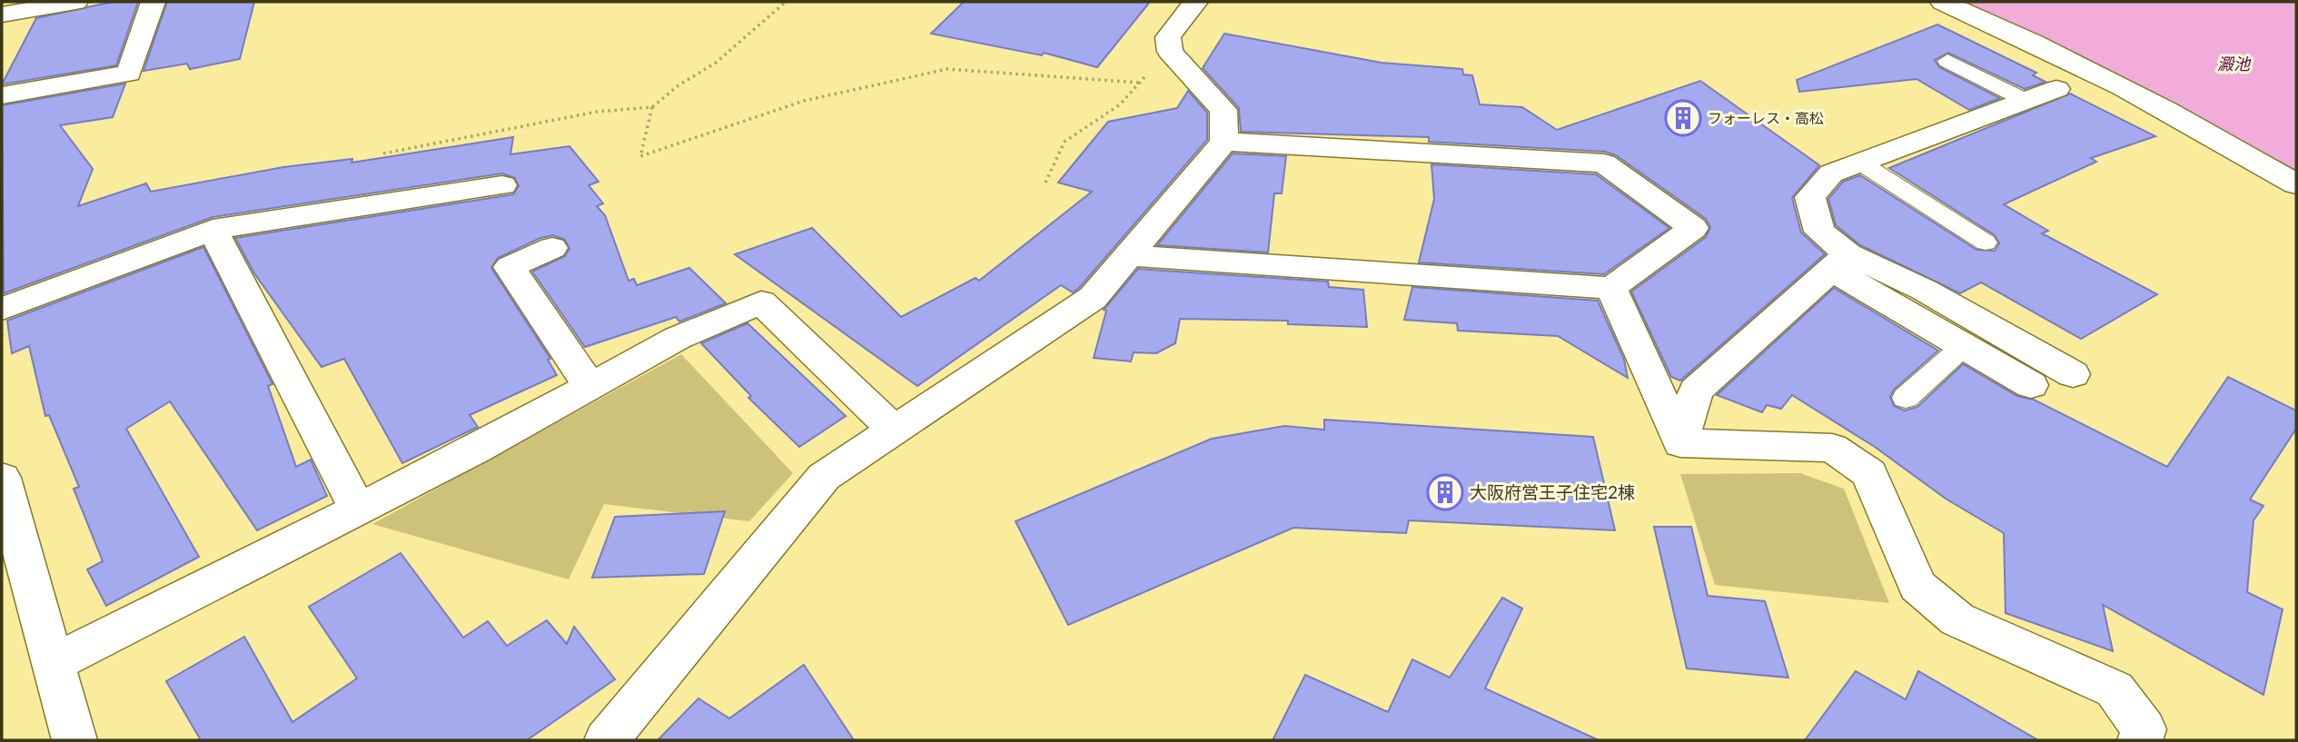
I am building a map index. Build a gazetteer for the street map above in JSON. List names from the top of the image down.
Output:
{
  "water": ["澱池"],
  "places": {
    "building": ["フォーレス・高松", "大阪府営王子住宅2棟"]
  }
}
